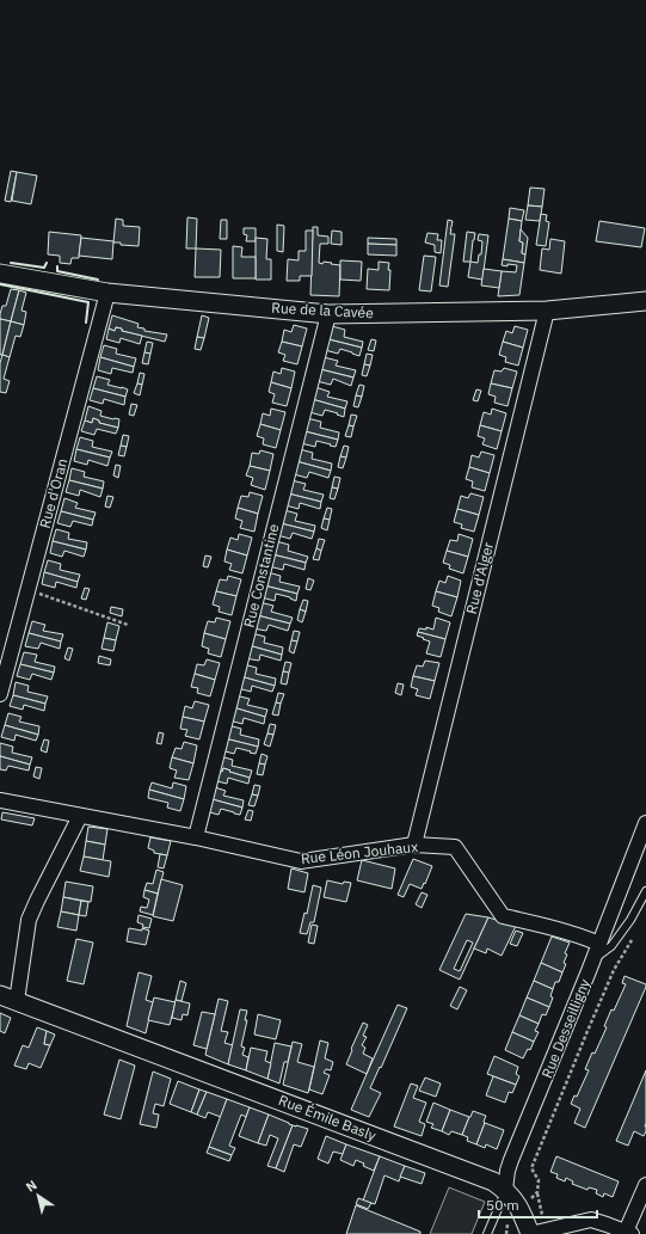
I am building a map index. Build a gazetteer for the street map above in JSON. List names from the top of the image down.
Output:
{
  "streets": {
    "street": [
      "Rue de la Cavée",
      "Rue d'Oran",
      "Rue Constantine",
      "Rue d'Alger",
      "Rue Léon Jouhaux",
      "Rue Desseilligny",
      "Rue Émile Basly"
    ]
  },
  "crossings": [
    ["Rue de la Cavée", "Rue d'Oran"],
    ["Rue de la Cavée", "Rue Constantine"],
    ["Rue de la Cavée", "Rue d'Alger"],
    ["Rue Constantine", "Rue Léon Jouhaux"],
    ["Rue d'Alger", "Rue Léon Jouhaux"],
    ["Rue Léon Jouhaux", "Rue Desseilligny"],
    ["Rue Desseilligny", "Rue Émile Basly"]
  ],
  "scale_bar": "50 m",
  "north": "top left"
}
